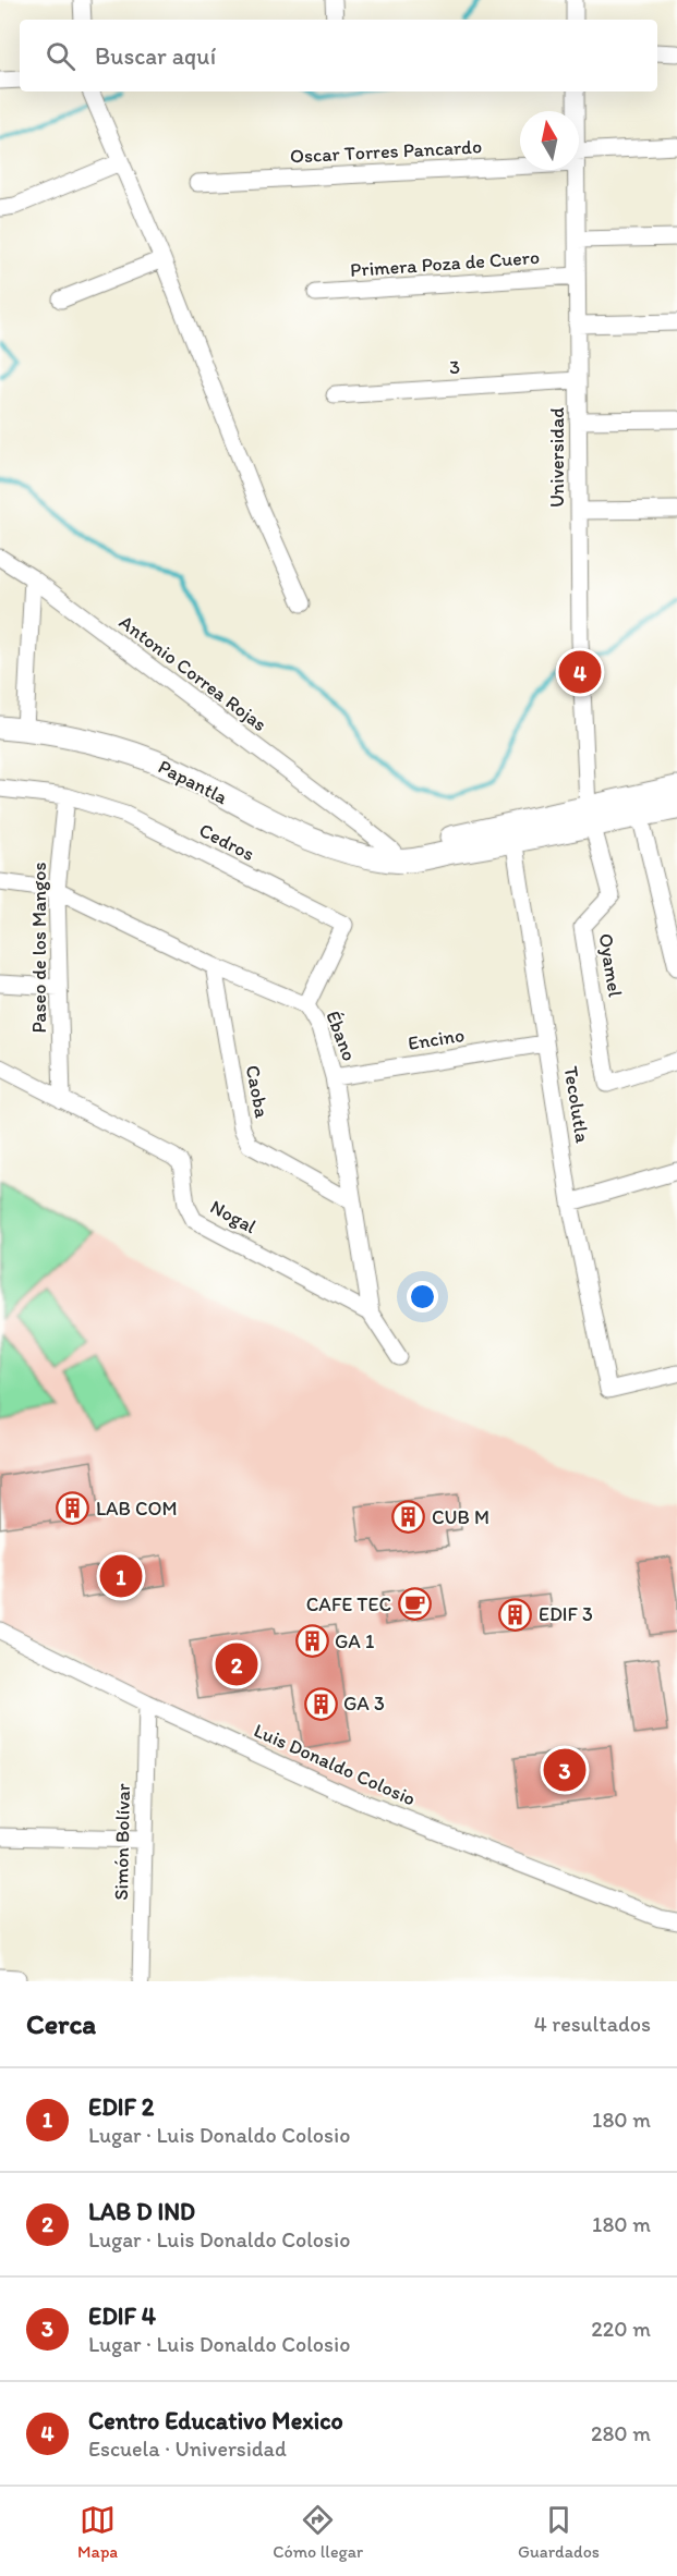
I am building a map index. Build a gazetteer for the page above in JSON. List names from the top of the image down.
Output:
{
  "streets": {
    "street": [
      "Oscar Torres Pancardo",
      "Primera Poza de Cuero",
      "3",
      "Universidad",
      "Antonio Correa Rojas",
      "Papantla",
      "Cedros",
      "Paseo de los Mangos",
      "Oyamel",
      "Ébano",
      "Encino",
      "Caoba",
      "Tecolutla",
      "Nogal",
      "Luis Donaldo Colosio",
      "Simón Bolívar"
    ]
  },
  "crossings": [
    ["Primera Poza de Cuero", "Universidad"],
    ["3", "Universidad"],
    ["Universidad", "Papantla"],
    ["Universidad", "Oyamel"],
    ["Antonio Correa Rojas", "Papantla"],
    ["Papantla", "Oyamel"],
    ["Papantla", "Tecolutla"],
    ["Cedros", "Paseo de los Mangos"],
    ["Cedros", "Ébano"],
    ["Paseo de los Mangos", "Ébano"],
    ["Paseo de los Mangos", "Nogal"],
    ["Ébano", "Encino"],
    ["Ébano", "Caoba"],
    ["Ébano", "Nogal"],
    ["Encino", "Tecolutla"],
    ["Luis Donaldo Colosio", "Simón Bolívar"]
  ],
  "places": {
    "building": [
      "LAB COM",
      "CUB M",
      "EDIF 3",
      "GA 1",
      "GA 3"
    ],
    "cafe": ["CAFE TEC"]
  },
  "north": "top",
  "page": {
    "search": "Buscar aquí",
    "pins": [
      "4",
      "1",
      "2",
      "3"
    ],
    "heading": ["Cerca", "4 resultados"],
    "list": [
      {
        "mark": "1",
        "name": "EDIF 2",
        "note": "Lugar · Luis Donaldo Colosio",
        "value": "180 m"
      },
      {
        "mark": "2",
        "name": "LAB D IND",
        "note": "Lugar · Luis Donaldo Colosio",
        "value": "180 m"
      },
      {
        "mark": "3",
        "name": "EDIF 4",
        "note": "Lugar · Luis Donaldo Colosio",
        "value": "220 m"
      },
      {
        "mark": "4",
        "name": "Centro Educativo Mexico",
        "note": "Escuela · Universidad",
        "value": "280 m"
      }
    ],
    "nav": ["Mapa", "Cómo llegar", "Guardados"]
  }
}
